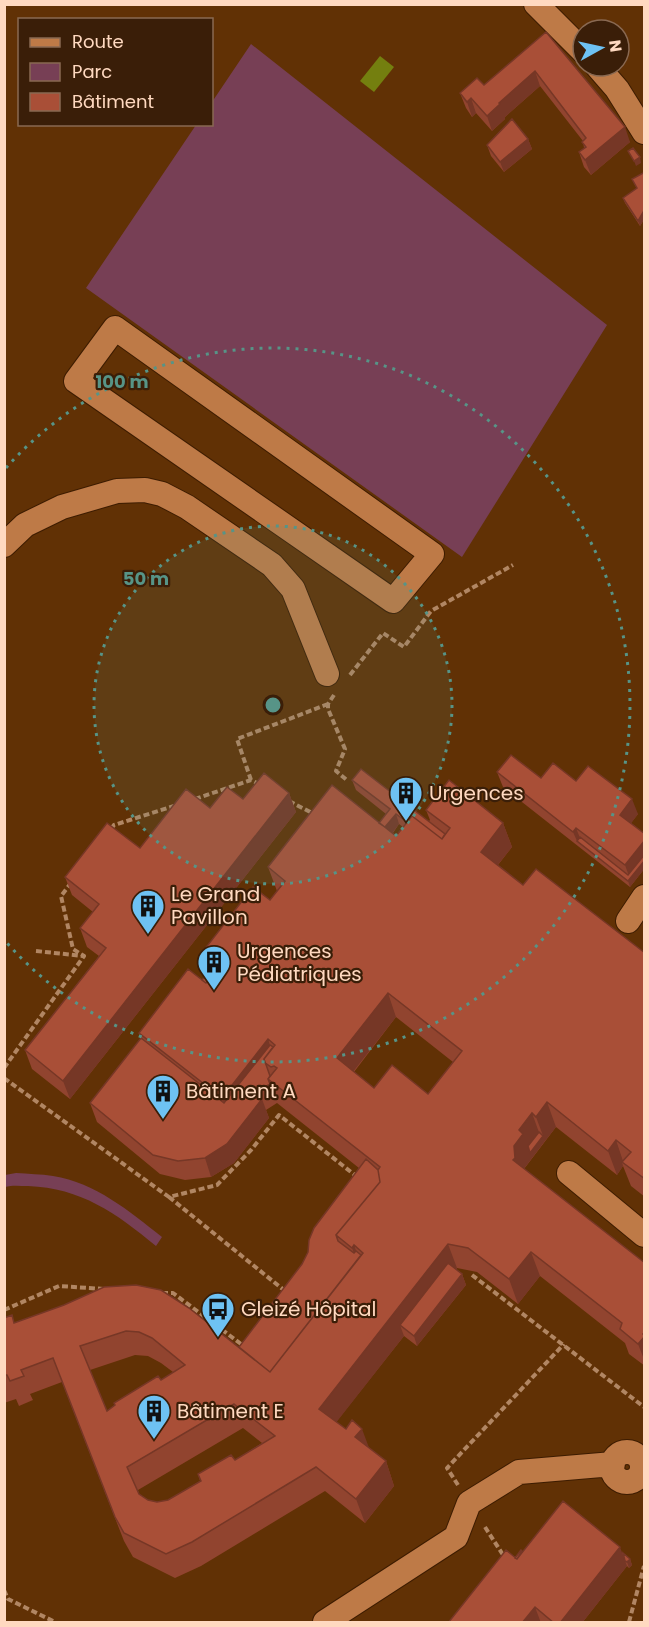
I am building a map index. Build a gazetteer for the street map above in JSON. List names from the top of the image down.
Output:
{
  "places": {
    "building": [
      "Urgences",
      "Le Grand Pavillon",
      "Urgences Pédiatriques",
      "Bâtiment A",
      "Bâtiment E"
    ],
    "bus stop": ["Gleizé Hôpital"]
  },
  "legend": ["Route", "Parc", "Bâtiment"],
  "north": "right",
  "rings": ["100 m", "50 m"]
}
